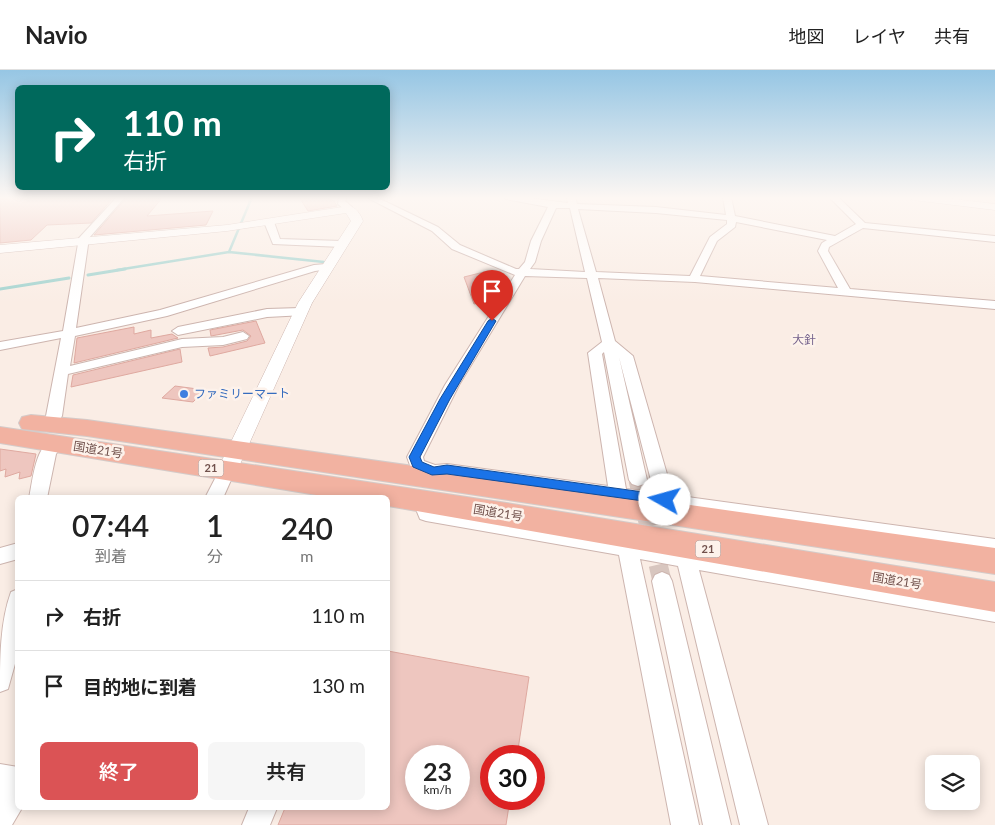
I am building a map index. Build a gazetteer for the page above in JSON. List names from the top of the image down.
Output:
{
  "streets": {
    "highway": ["国道21号", "21"]
  },
  "districts": ["大針"],
  "places": ["ファミリーマート"],
  "page": {
    "header": "Navio",
    "nav": ["地図", "レイヤ", "共有"],
    "turn": ["110 m", "右折"],
    "eta": [
      "07:44",
      "到着",
      "1",
      "分",
      "240",
      "m"
    ],
    "list": [
      {
        "name": "右折",
        "value": "110 m"
      },
      {
        "name": "目的地に到着",
        "value": "130 m"
      }
    ],
    "buttons": ["終了", "共有"],
    "speed": "23 km/h",
    "limit": "30"
  }
}
